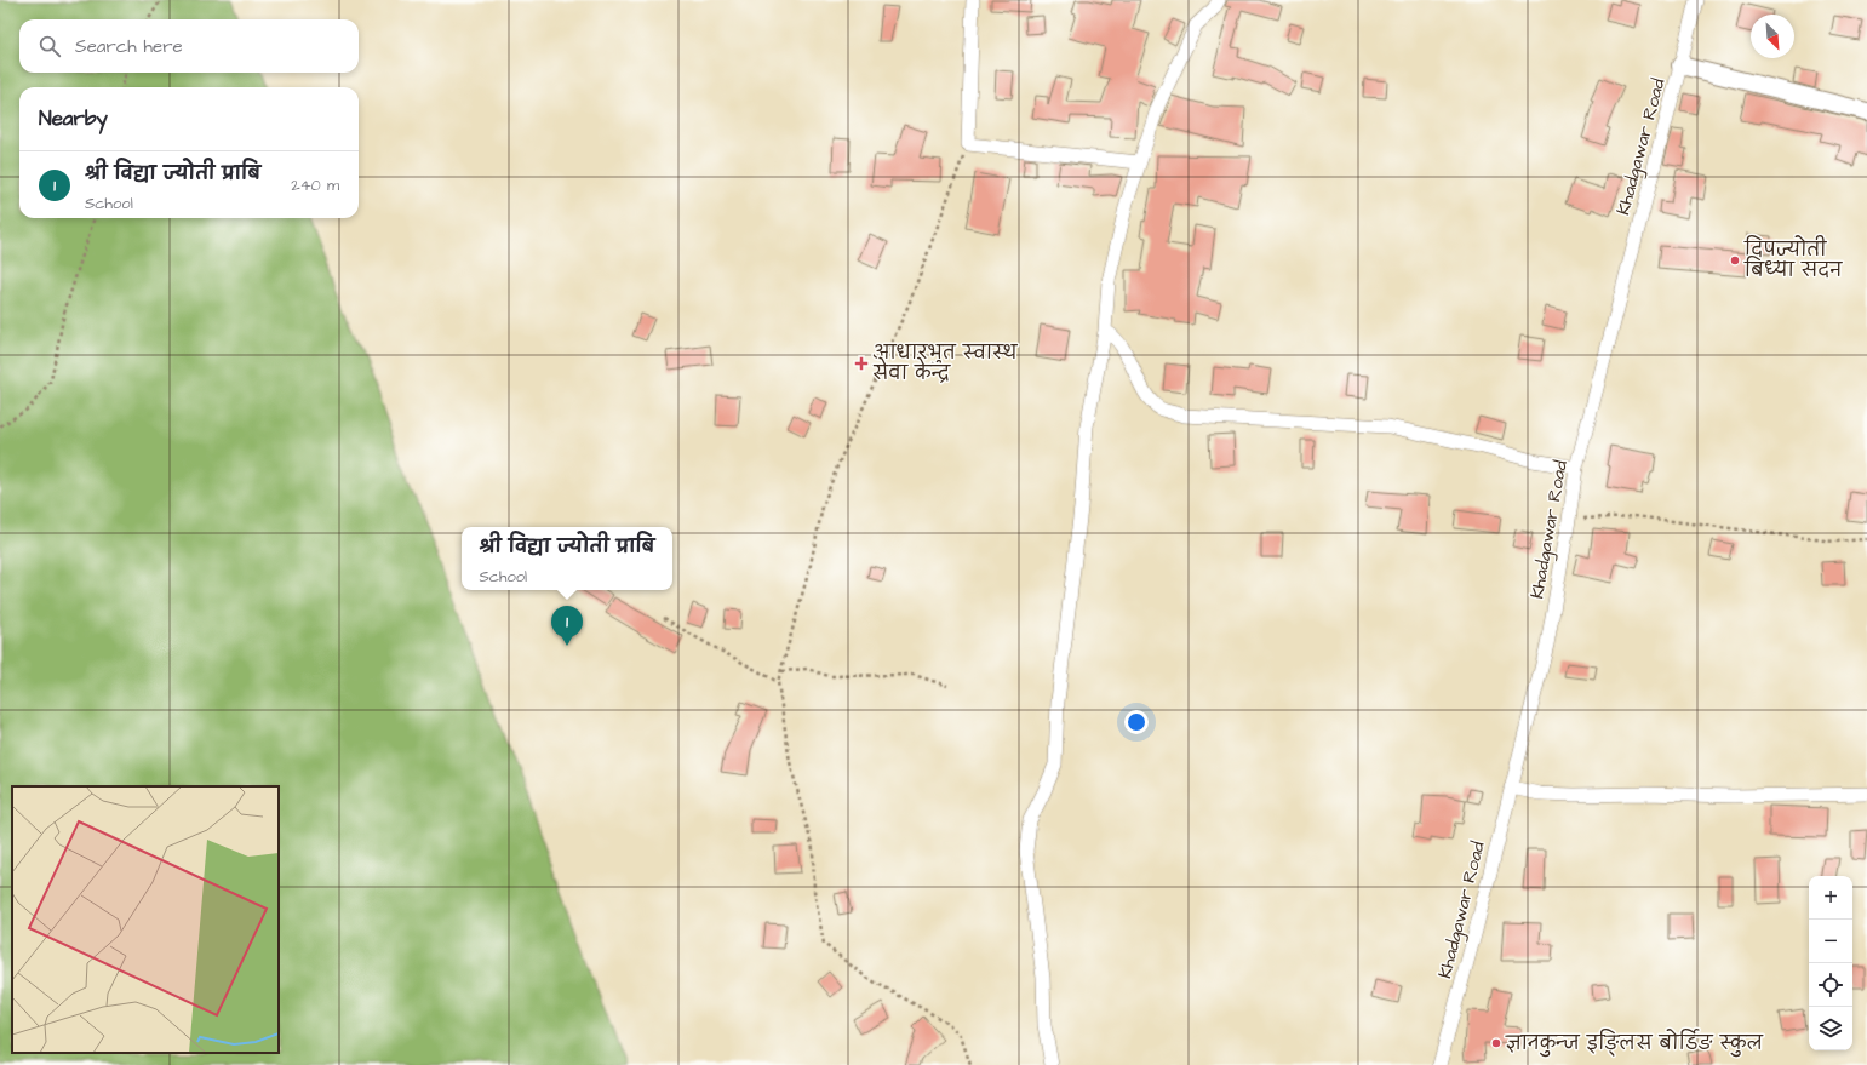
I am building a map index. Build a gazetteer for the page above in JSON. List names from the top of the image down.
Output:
{
  "streets": {
    "street": ["Khadgawar Road"]
  },
  "places": {
    "other": ["दिपज्योती बिध्या सदन", "ज्ञानकुन्ज इङ्लिस बोर्डिङ स्कुल"],
    "health": ["आधारभुत स्वास्थ सेवा केन्द्र"]
  },
  "north": "bottom right",
  "page": {
    "search": "Search here",
    "heading": "Nearby",
    "list": [
      {
        "mark": "1",
        "name": "श्री विद्या ज्योती प्राबि",
        "note": "School",
        "value": "240 m"
      }
    ],
    "popup": ["श्री विद्या ज्योती प्राबि", "School"],
    "pins": "1",
    "map_buttons": ["+", "−"]
  }
}
